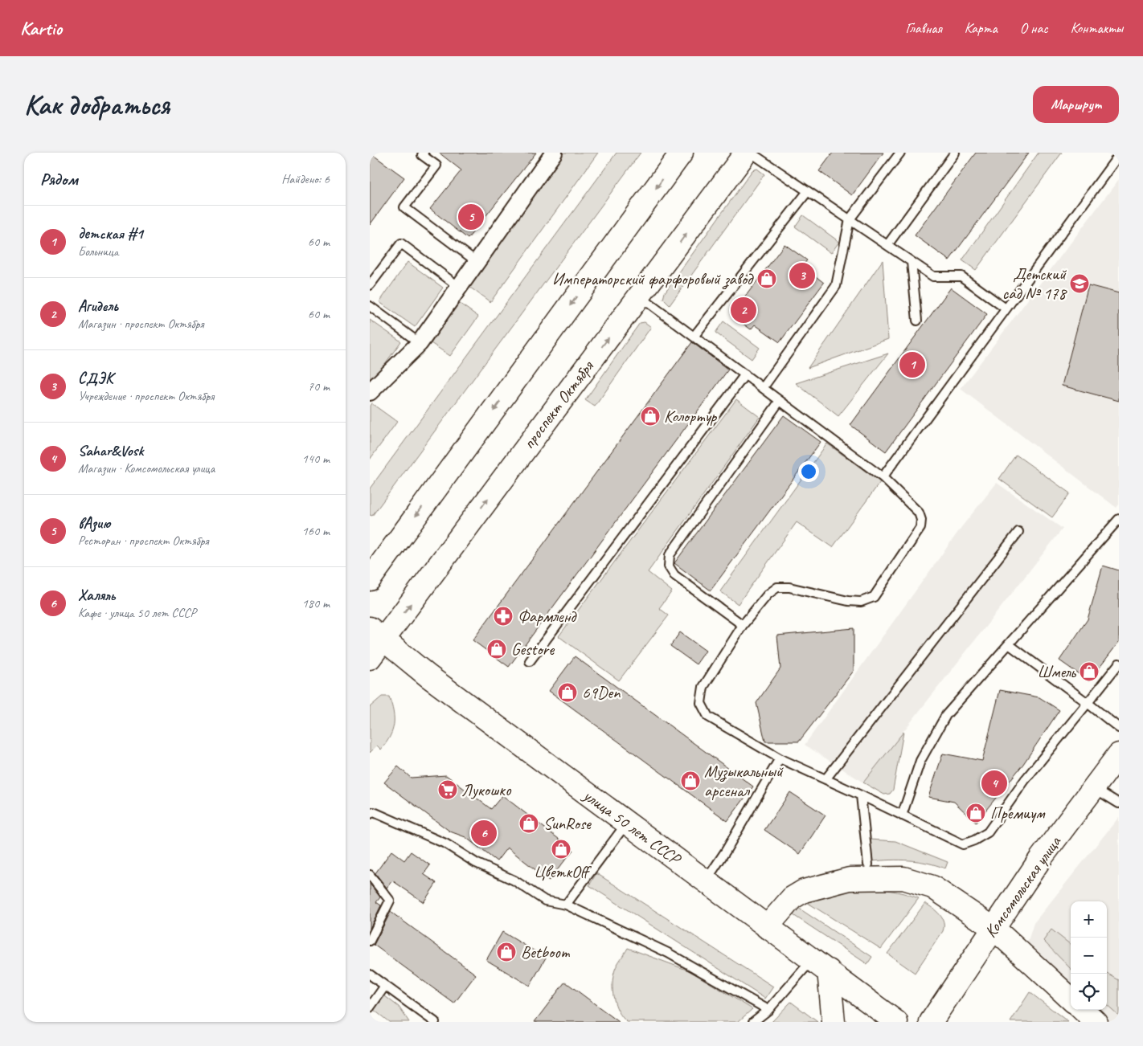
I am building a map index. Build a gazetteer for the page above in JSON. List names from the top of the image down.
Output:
{
  "streets": {
    "main road": ["проспект Октября", "улица 50 лет СССР", "Комсомольская улица"]
  },
  "crossings": [
    ["проспект Октября", "улица 50 лет СССР"]
  ],
  "places": {
    "shop": [
      "Императорский фарфоровый завод",
      "Колортур",
      "Gestore",
      "Шмель",
      "69Den",
      "Музыкальный арсенал",
      "Премиум",
      "SunRose",
      "ЦветкOff",
      "Betboom"
    ],
    "school or university": ["Детский сад № 178"],
    "pharmacy": ["Фармленд"],
    "supermarket": ["Лукошко"]
  },
  "page": {
    "header": "Kartio",
    "nav": [
      "Главная",
      "Карта",
      "О нас",
      "Контакты"
    ],
    "buttons": "Маршрут",
    "title": "Как добраться",
    "heading": ["Рядом", "Найдено: 6"],
    "pins": [
      "5",
      "3",
      "2",
      "1",
      "4",
      "6"
    ],
    "list": [
      {
        "mark": "1",
        "name": "детская #1",
        "note": "Больница",
        "value": "60 m"
      },
      {
        "mark": "2",
        "name": "Агидель",
        "note": "Магазин · проспект Октября",
        "value": "60 m"
      },
      {
        "mark": "3",
        "name": "СДЭК",
        "note": "Учреждение · проспект Октября",
        "value": "70 m"
      },
      {
        "mark": "4",
        "name": "Sahar&Vosk",
        "note": "Магазин · Комсомольская улица",
        "value": "140 m"
      },
      {
        "mark": "5",
        "name": "вАзию",
        "note": "Ресторан · проспект Октября",
        "value": "160 m"
      },
      {
        "mark": "6",
        "name": "Халяль",
        "note": "Кафе · улица 50 лет СССР",
        "value": "180 m"
      }
    ],
    "map_buttons": ["+", "−"]
  }
}
